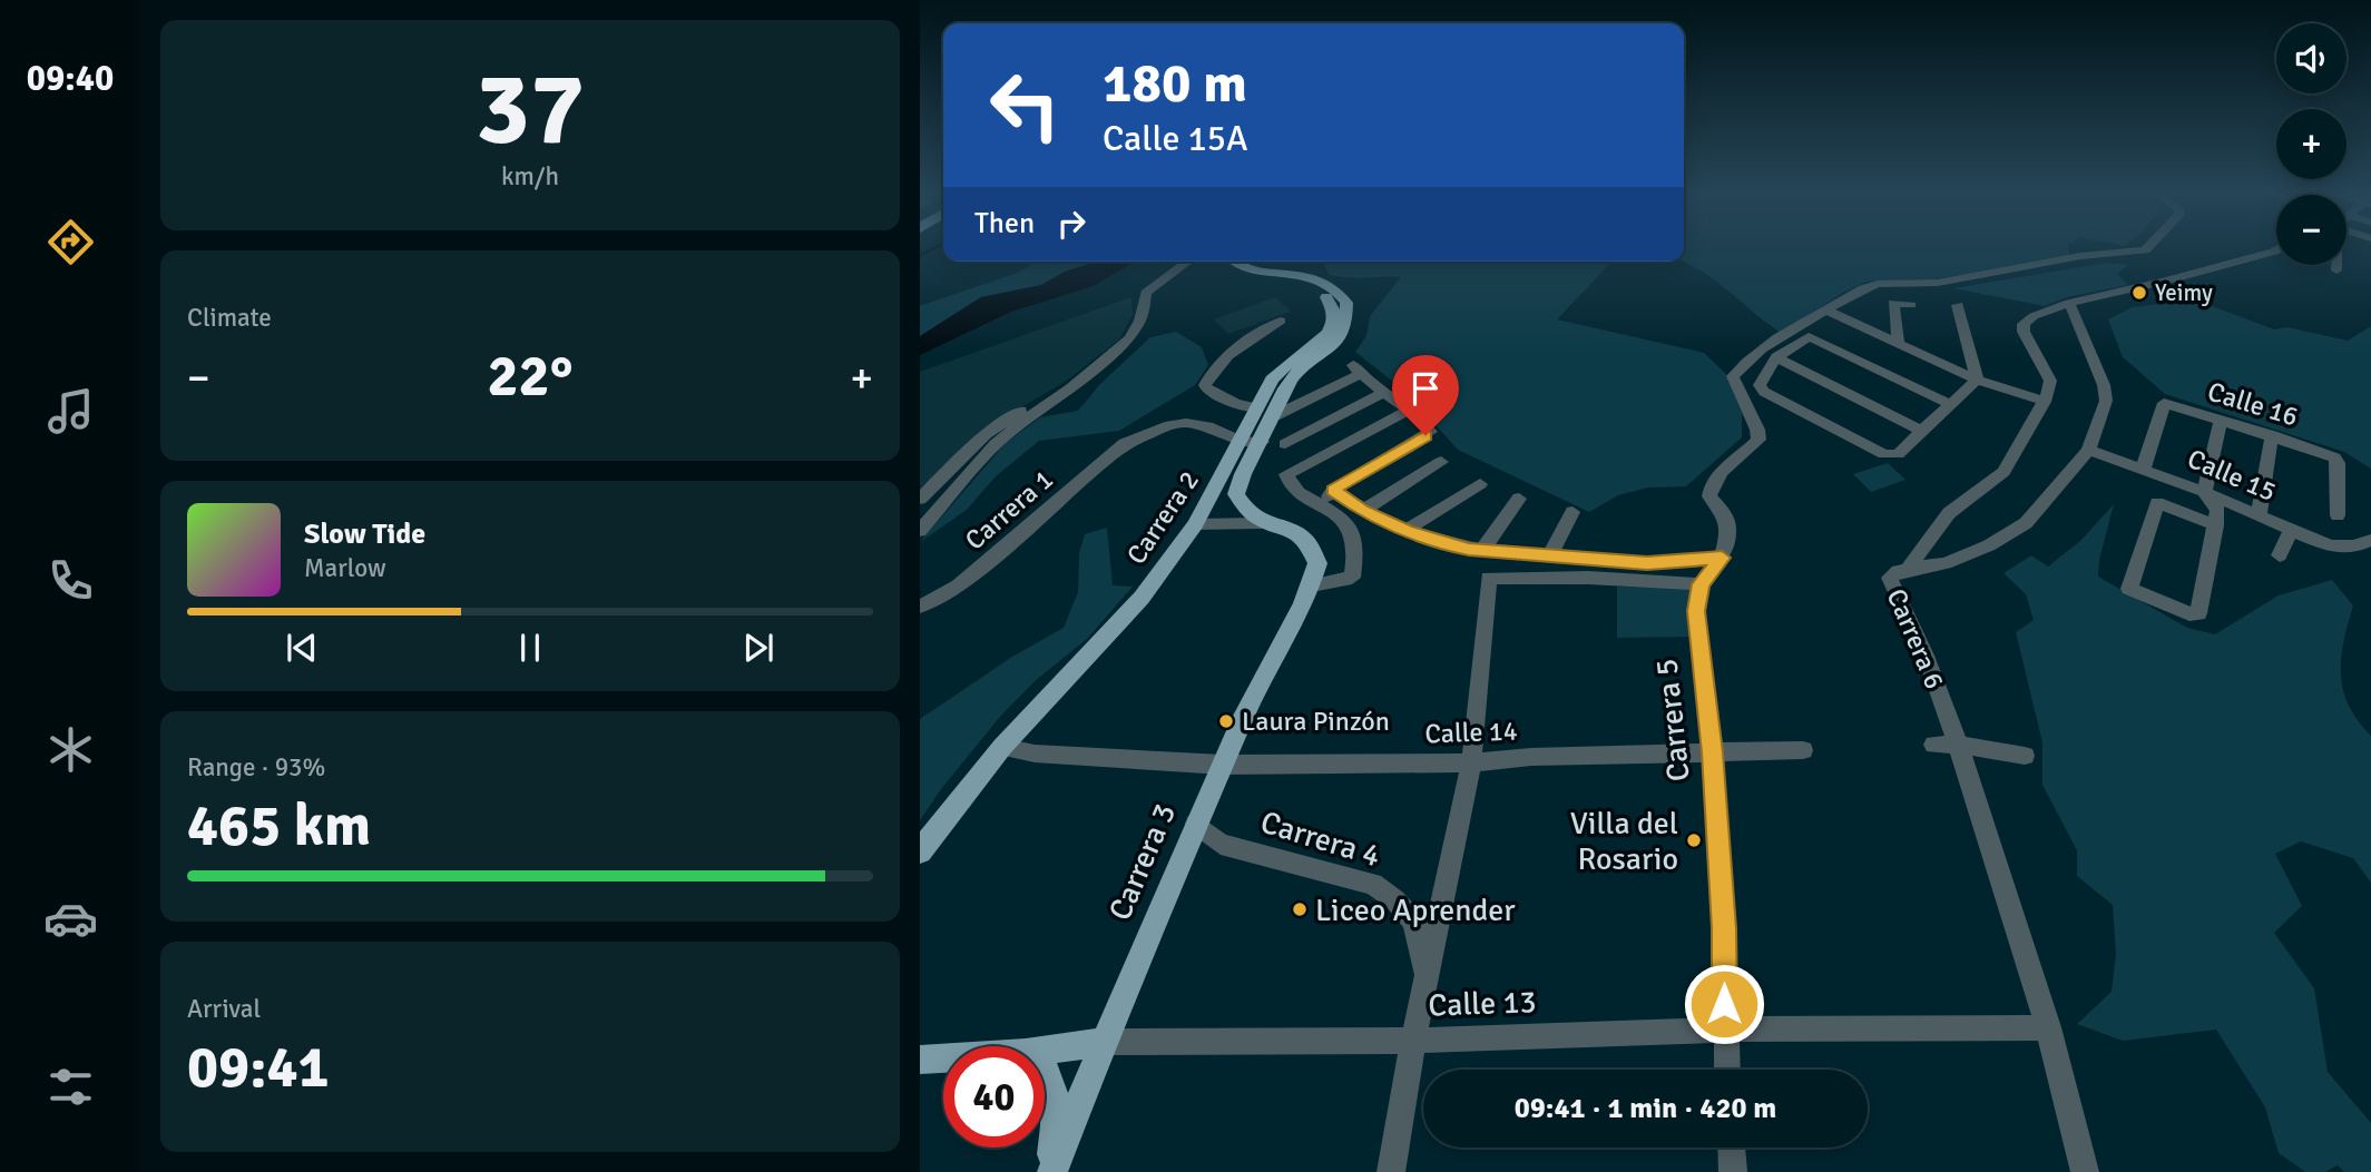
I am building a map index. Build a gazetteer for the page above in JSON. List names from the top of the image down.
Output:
{
  "streets": {
    "main road": ["Carrera 2", "Carrera 3", "Calle 13"],
    "street": [
      "Calle 16",
      "Calle 15",
      "Carrera 1",
      "Carrera 6",
      "Carrera 5",
      "Calle 14",
      "Carrera 4"
    ]
  },
  "crossings": [
    ["Calle 16", "Calle 15"],
    ["Calle 15", "Carrera 6"],
    ["Carrera 1", "Carrera 2"],
    ["Carrera 2", "Calle 14"],
    ["Carrera 6", "Calle 13"],
    ["Carrera 5", "Calle 14"],
    ["Carrera 5", "Carrera 4"],
    ["Carrera 5", "Calle 13"],
    ["Calle 14", "Carrera 4"],
    ["Calle 14", "Carrera 3"],
    ["Carrera 4", "Carrera 3"],
    ["Carrera 4", "Calle 13"],
    ["Carrera 3", "Calle 13"]
  ],
  "places": [
    "Yeimy",
    "Laura Pinzón",
    "Villa del Rosario",
    "Liceo Aprender"
  ],
  "page": {
    "tabs": "09:40",
    "tile": [
      ["37", "km/h"],
      "Climate",
      ["Range · 93%", "465 km"],
      ["Arrival", "09:41"]
    ],
    "map_buttons": ["+", "−"],
    "turn": ["180 m", "Calle 15A"],
    "then": "Then",
    "heat": ["−", "22°", "+"],
    "song": ["Slow Tide", "Marlow"],
    "limit": "40",
    "trip": "09:41 · 1 min · 420 m"
  }
}
